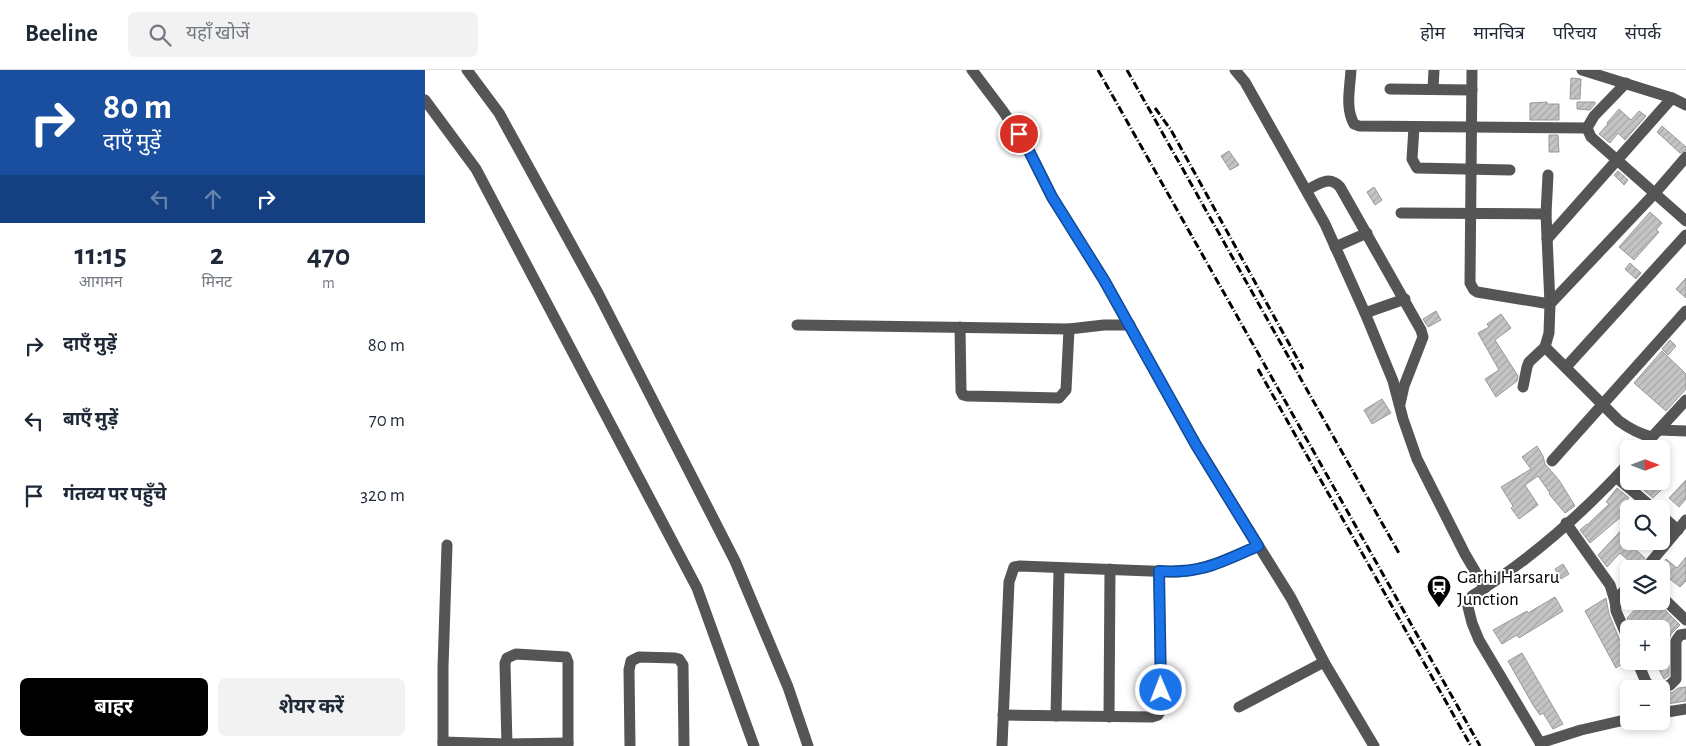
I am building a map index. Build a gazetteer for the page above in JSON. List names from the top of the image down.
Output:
{
  "places": {
    "station": ["Garhi Harsaru Junction"]
  },
  "north": "right",
  "page": {
    "header": "Beeline",
    "search": "यहाँ खोजें",
    "nav": [
      "होम",
      "मानचित्र",
      "परिचय",
      "संपर्क"
    ],
    "turn": ["80 m", "दाएँ मुड़ें"],
    "eta": [
      "11:15",
      "आगमन",
      "2",
      "मिनट",
      "470",
      "m"
    ],
    "list": [
      {
        "name": "दाएँ मुड़ें",
        "value": "80 m"
      },
      {
        "name": "बाएँ मुड़ें",
        "value": "70 m"
      },
      {
        "name": "गंतव्य पर पहुँचे",
        "value": "320 m"
      }
    ],
    "map_buttons": ["+", "−"],
    "buttons": ["बाहर", "शेयर करें"]
  }
}
